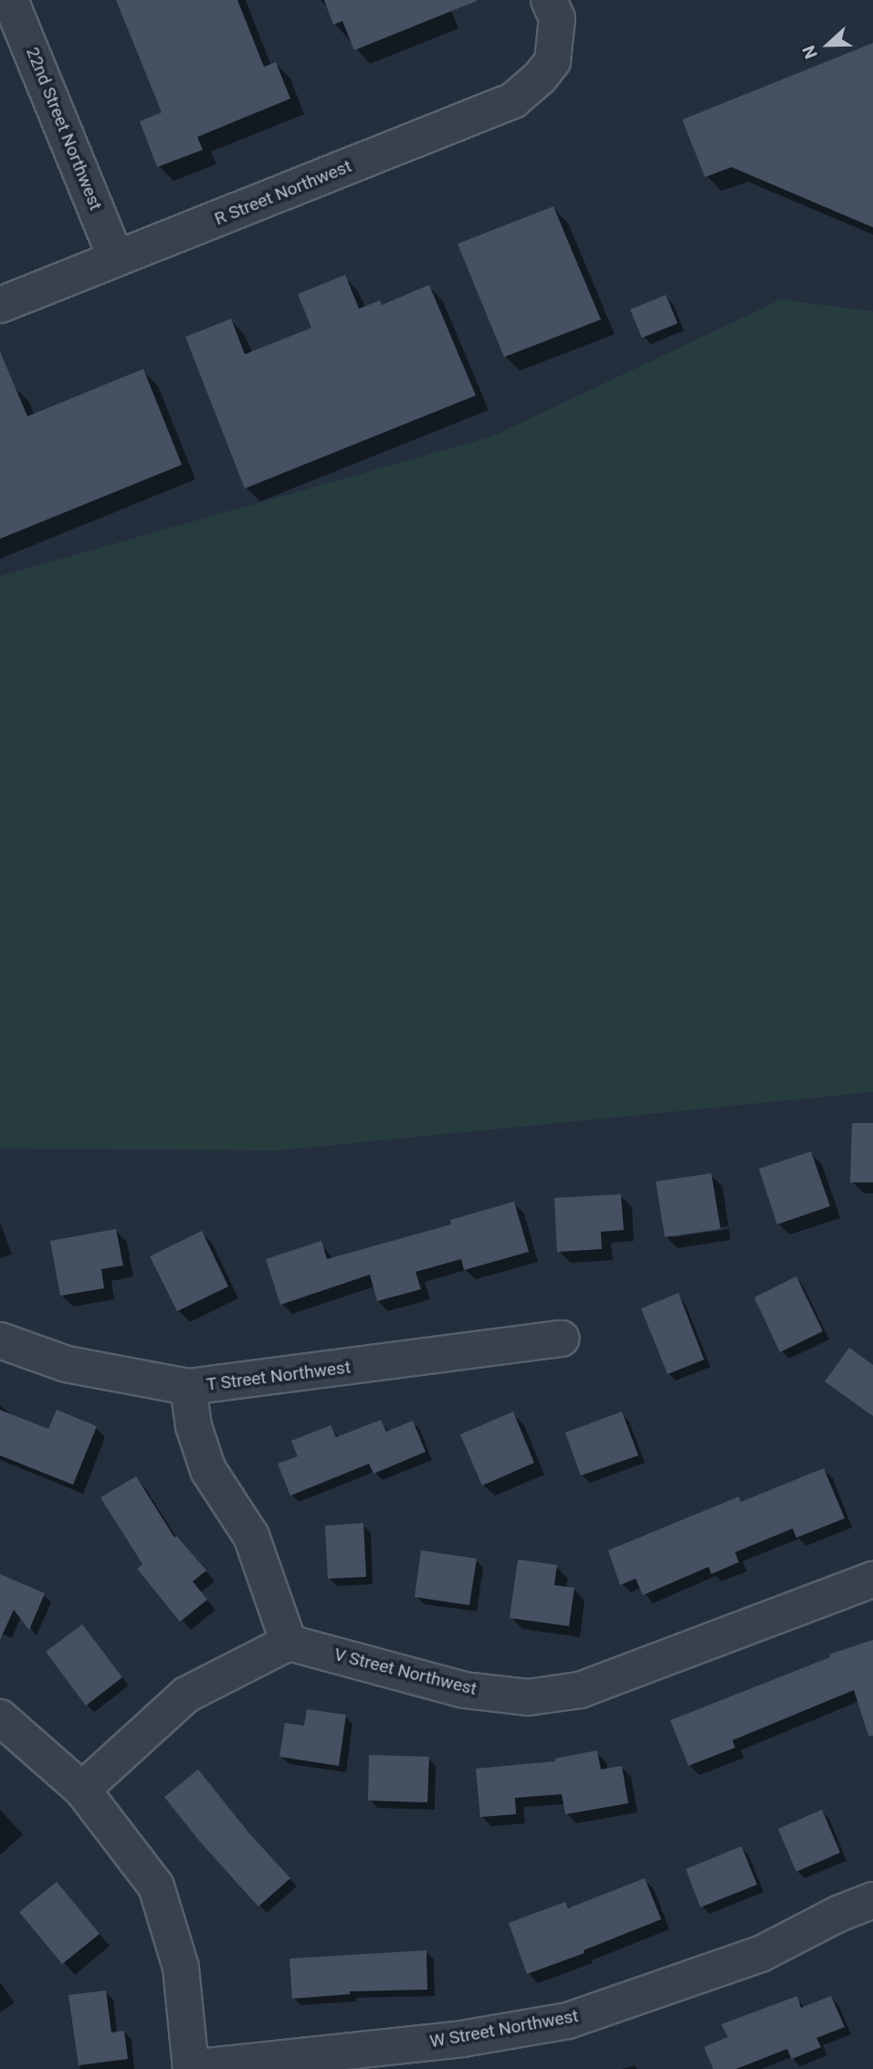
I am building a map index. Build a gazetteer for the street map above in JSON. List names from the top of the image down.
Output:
{
  "streets": {
    "street": [
      "22nd Street Northwest",
      "R Street Northwest",
      "T Street Northwest",
      "V Street Northwest",
      "W Street Northwest"
    ]
  },
  "crossings": [
    ["22nd Street Northwest", "R Street Northwest"]
  ],
  "north": "left"
}
